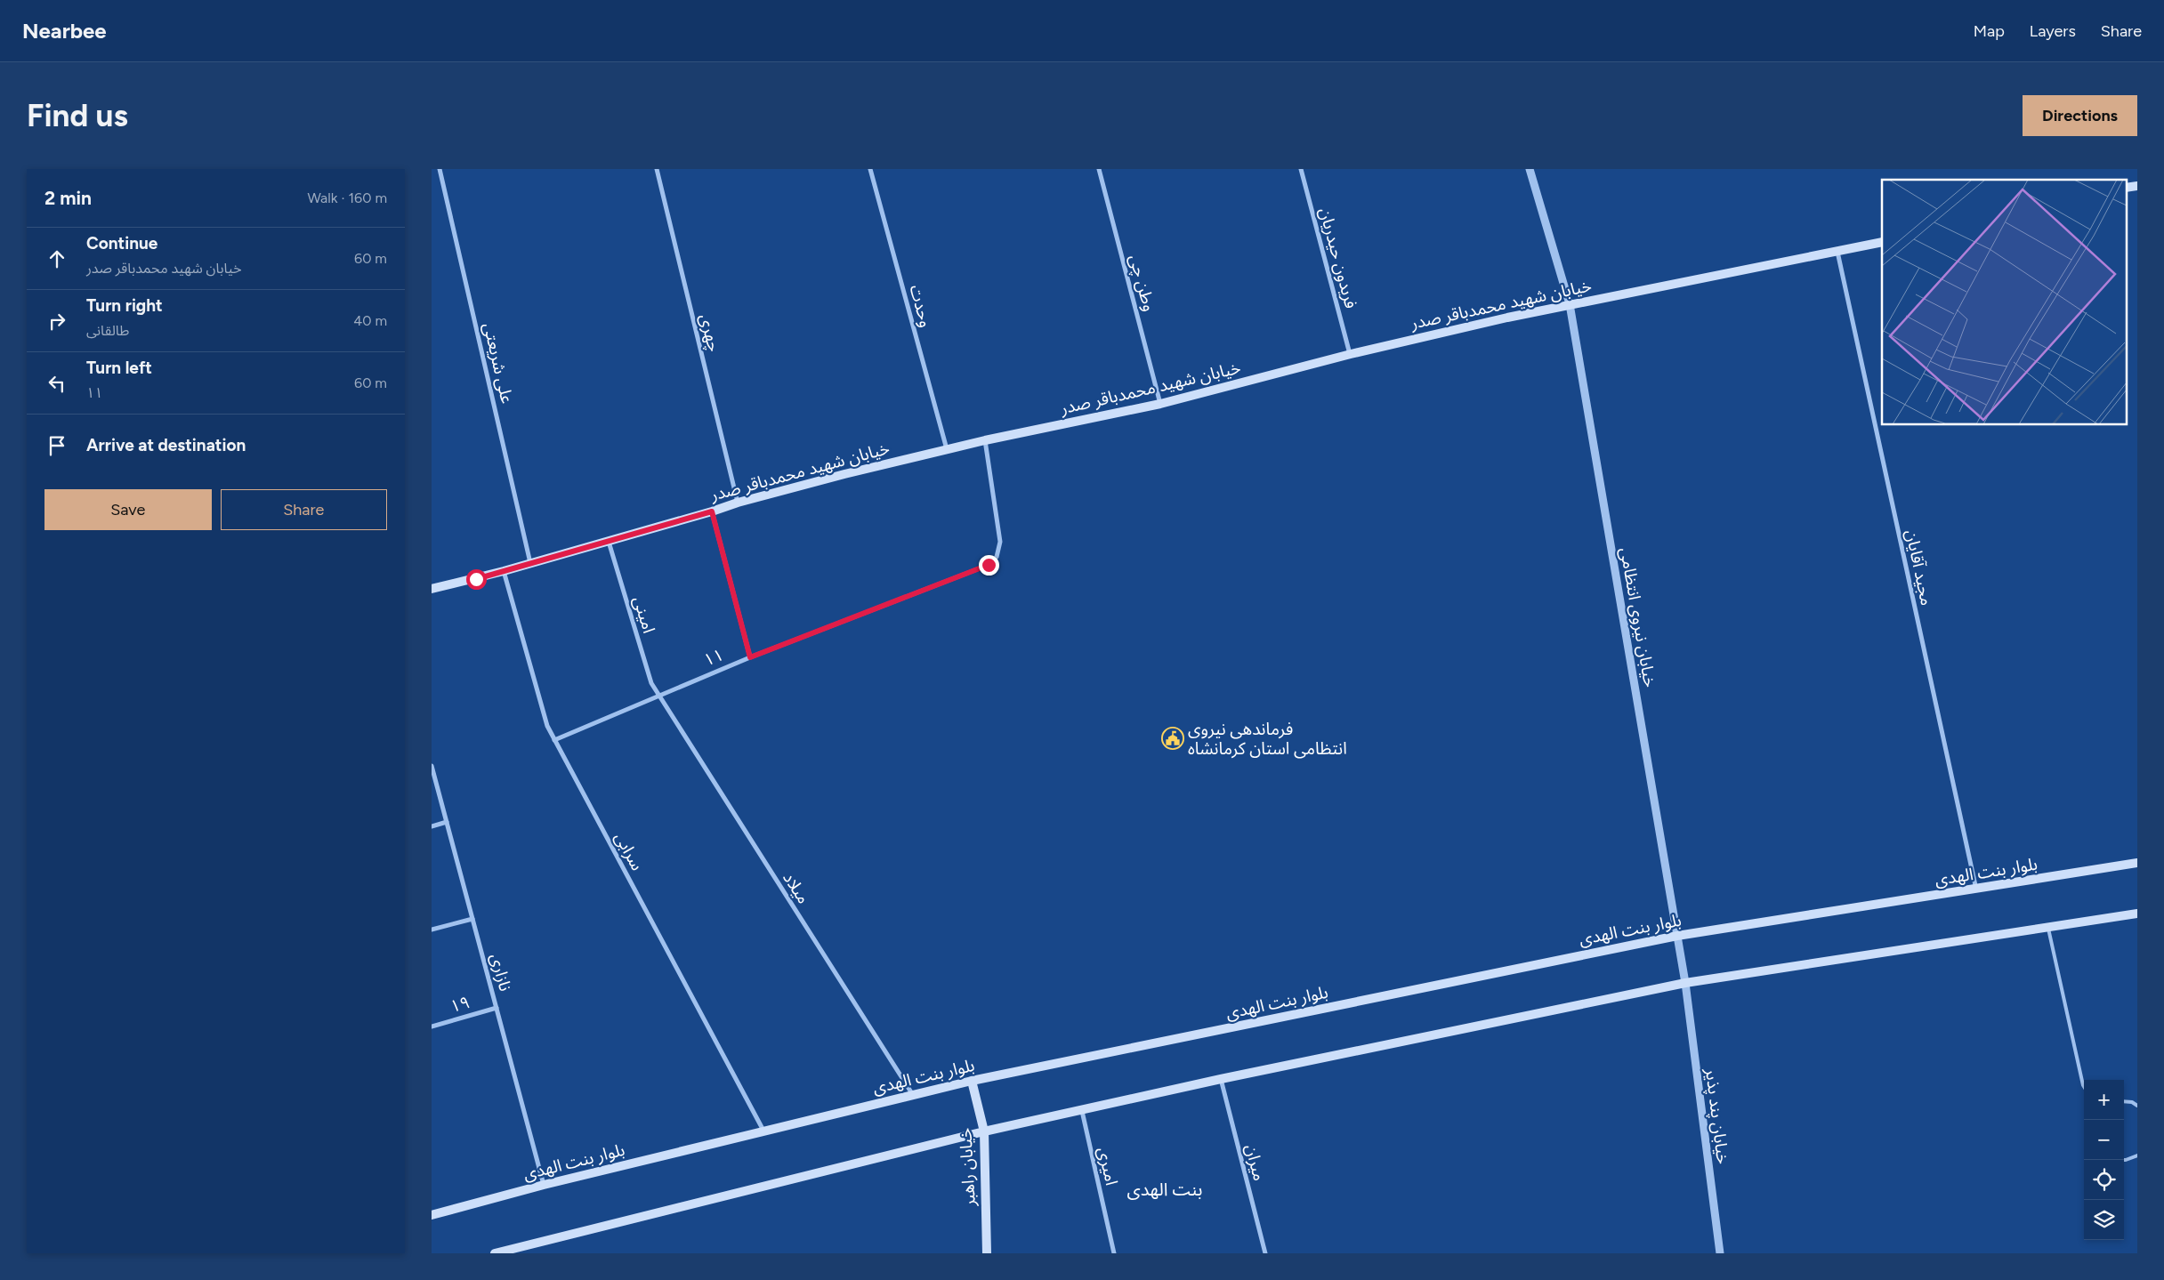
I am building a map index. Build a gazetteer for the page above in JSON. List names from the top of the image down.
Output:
{
  "streets": {
    "main road": ["خیابان شهید محمدباقر صدر", "بلوار بنت الهدی", "خیابان راهبر"],
    "street": [
      "فریدون حیدریان",
      "وطن چی",
      "وحدت",
      "چهری",
      "علی شریعتی",
      "مجید آقایان",
      "امینی",
      "خیابان نیروی انتظامی",
      "۱۱",
      "سرابی",
      "میلاد",
      "نازاری",
      "۱۹",
      "خیابان پند پذیر",
      "میران",
      "امیری"
    ]
  },
  "crossings": [
    ["فریدون حیدریان", "خیابان شهید محمدباقر صدر"],
    ["وطن چی", "خیابان شهید محمدباقر صدر"],
    ["خیابان شهید محمدباقر صدر", "وحدت"],
    ["خیابان شهید محمدباقر صدر", "چهری"],
    ["خیابان شهید محمدباقر صدر", "علی شریعتی"],
    ["خیابان شهید محمدباقر صدر", "مجید آقایان"],
    ["خیابان شهید محمدباقر صدر", "امینی"],
    ["خیابان شهید محمدباقر صدر", "خیابان نیروی انتظامی"],
    ["خیابان شهید محمدباقر صدر", "۱۱"],
    ["خیابان شهید محمدباقر صدر", "سرابی"],
    ["مجید آقایان", "بلوار بنت الهدی"],
    ["امینی", "۱۱"],
    ["امینی", "میلاد"],
    ["خیابان نیروی انتظامی", "بلوار بنت الهدی"],
    ["خیابان نیروی انتظامی", "خیابان پند پذیر"],
    ["۱۱", "سرابی"],
    ["۱۱", "میلاد"],
    ["سرابی", "بلوار بنت الهدی"],
    ["بلوار بنت الهدی", "میلاد"],
    ["بلوار بنت الهدی", "نازاری"],
    ["بلوار بنت الهدی", "خیابان راهبر"],
    ["نازاری", "۱۹"]
  ],
  "districts": ["بنت الهدی"],
  "places": {
    "public building": ["فرماندهی نیروی انتظامی استان کرمانشاه"]
  },
  "page": {
    "header": "Nearbee",
    "nav": ["Map", "Layers", "Share"],
    "buttons": [
      "Directions",
      ["Save", "Share"]
    ],
    "title": "Find us",
    "heading": ["2 min", "Walk · 160 m"],
    "list": [
      ["Continue", "خیابان شهید محمدباقر صدر", "60 m"],
      ["Turn right", "طالقانی", "40 m"],
      ["Turn left", "۱۱", "60 m"],
      "Arrive at destination"
    ],
    "map_buttons": ["+", "−"]
  }
}
